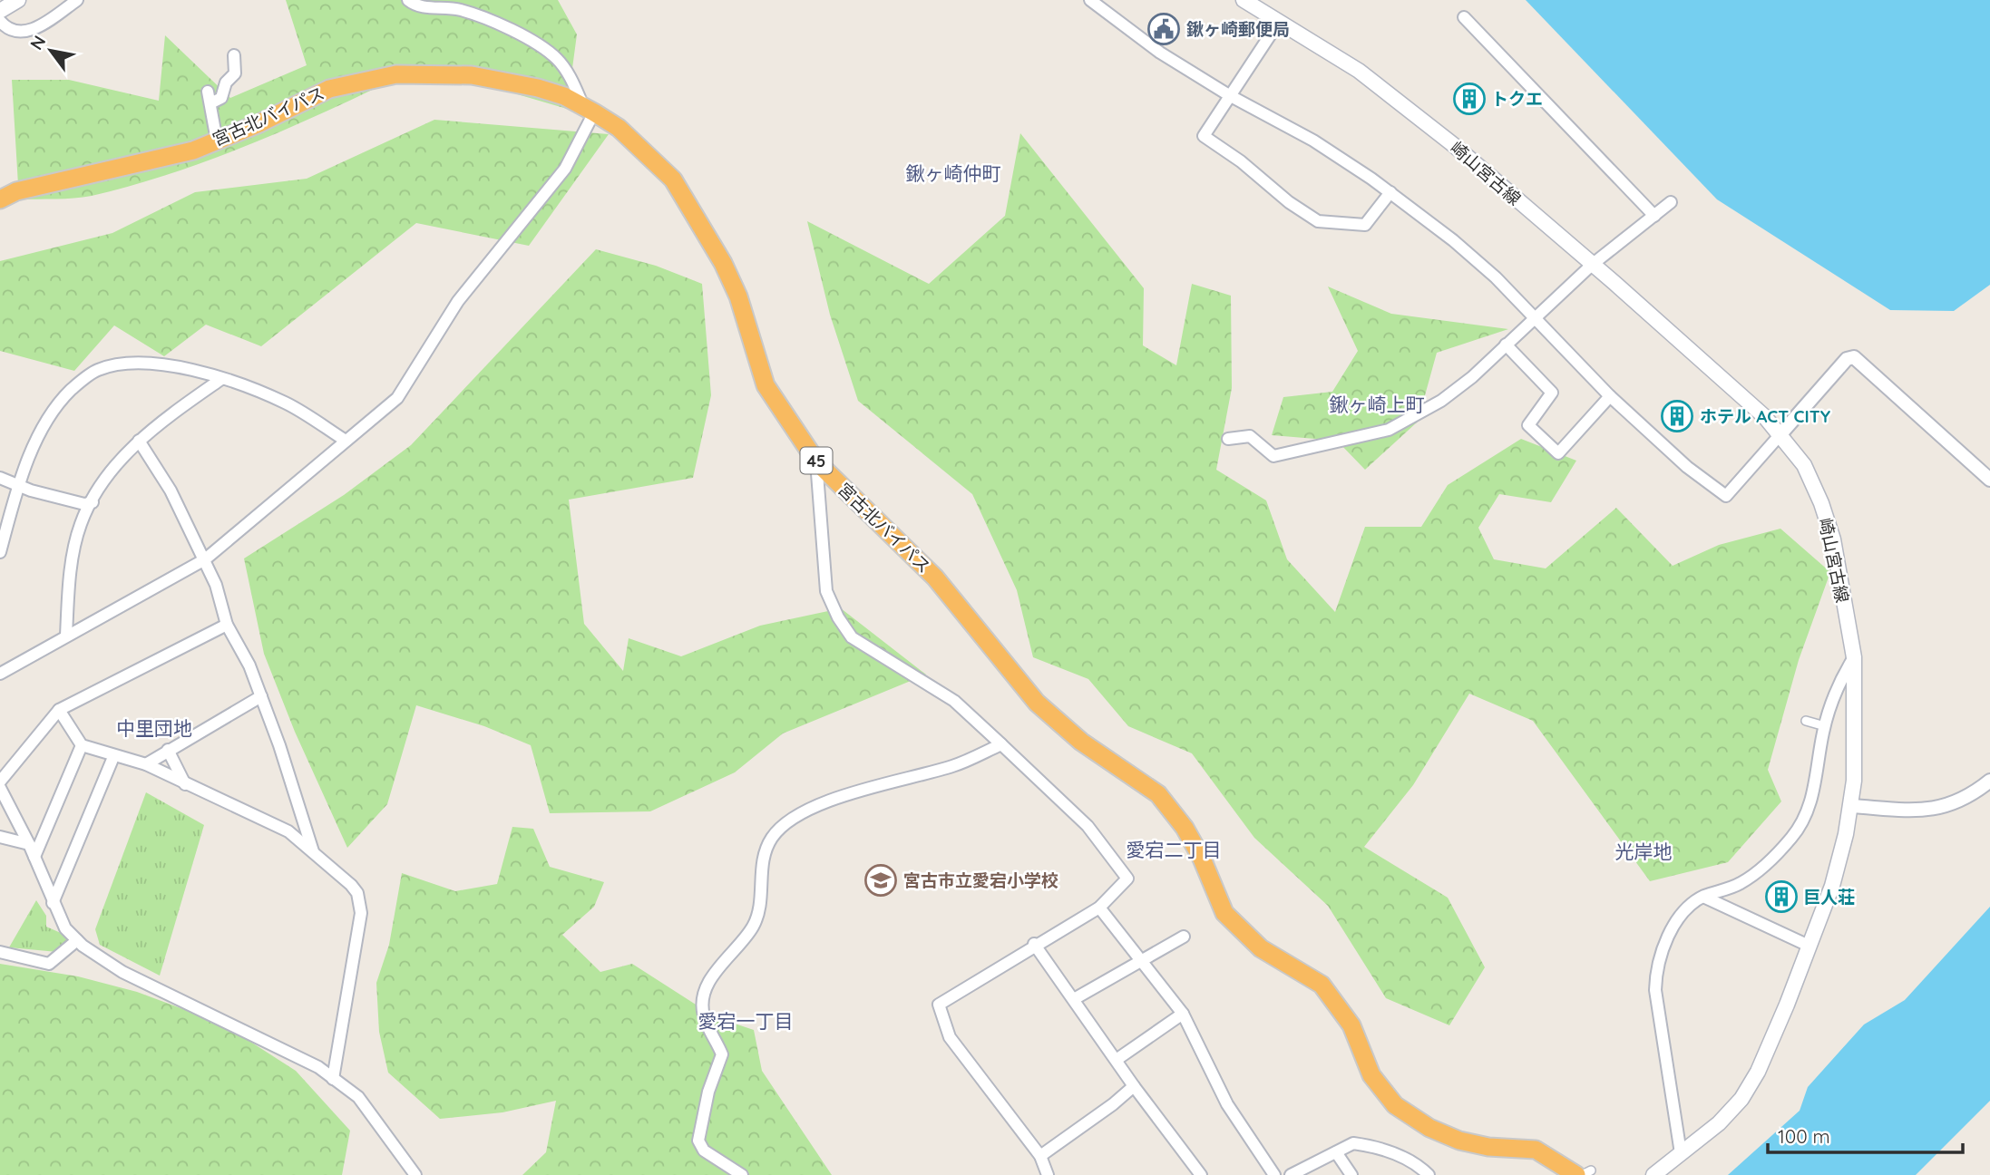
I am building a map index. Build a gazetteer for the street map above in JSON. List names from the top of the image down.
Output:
{
  "streets": {
    "highway": ["宮古北バイパス", "45"],
    "main road": ["崎山宮古線"]
  },
  "districts": [
    "鍬ヶ崎仲町",
    "鍬ヶ崎上町",
    "中里団地",
    "愛宕二丁目",
    "光岸地",
    "愛宕一丁目"
  ],
  "places": {
    "public building": ["鍬ヶ崎郵便局"],
    "building": ["トクエ", "ホテル ACT CITY", "巨人荘"],
    "school or university": ["宮古市立愛宕小学校"]
  },
  "scale_bar": "100 m",
  "north": "top left"
}
